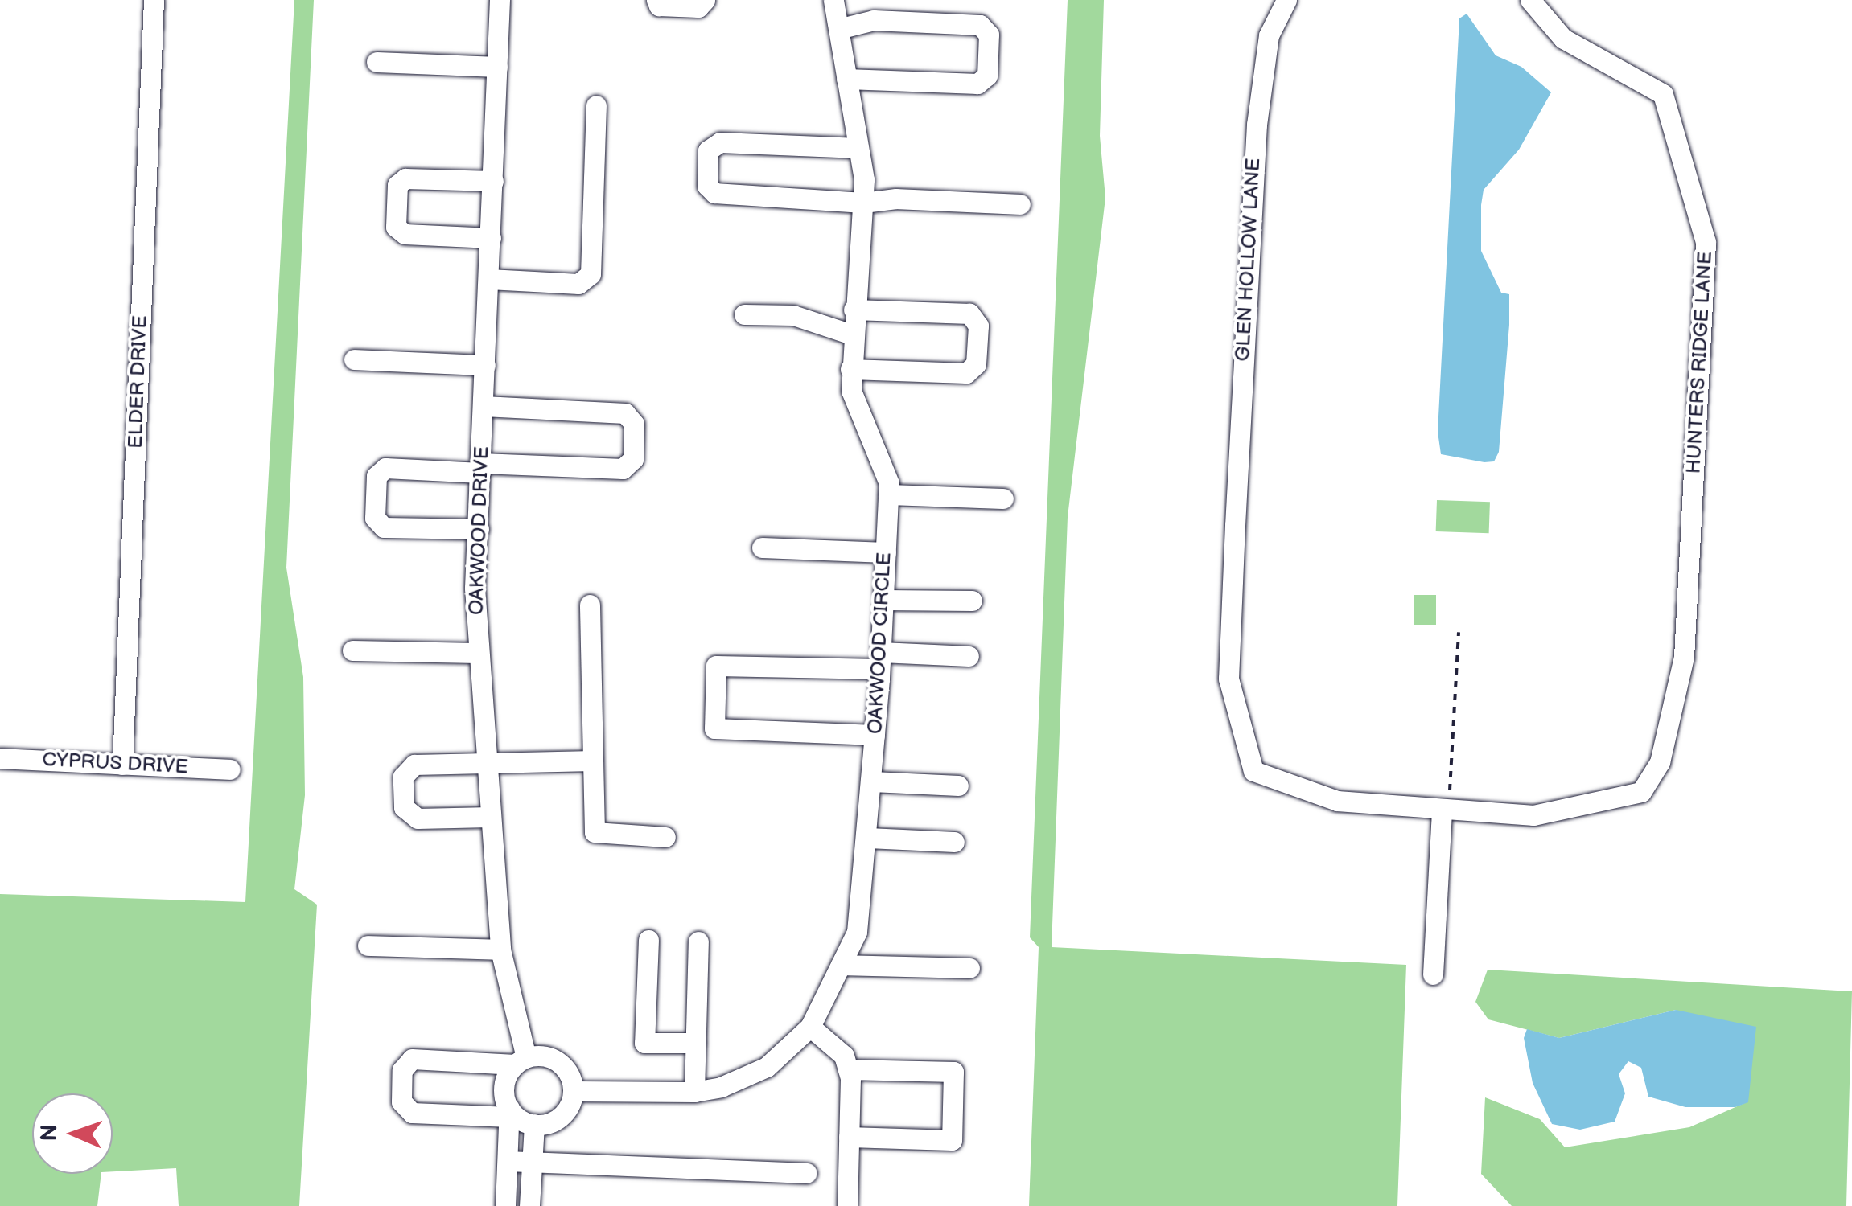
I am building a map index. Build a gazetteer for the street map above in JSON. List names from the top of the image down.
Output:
{
  "streets": {
    "street": [
      "GLEN HOLLOW LANE",
      "HUNTERS RIDGE LANE",
      "ELDER DRIVE",
      "OAKWOOD DRIVE",
      "OAKWOOD CIRCLE",
      "CYPRUS DRIVE"
    ]
  },
  "crossings": [
    ["GLEN HOLLOW LANE", "HUNTERS RIDGE LANE"],
    ["ELDER DRIVE", "CYPRUS DRIVE"],
    ["OAKWOOD DRIVE", "OAKWOOD CIRCLE"]
  ],
  "north": "left"
}
